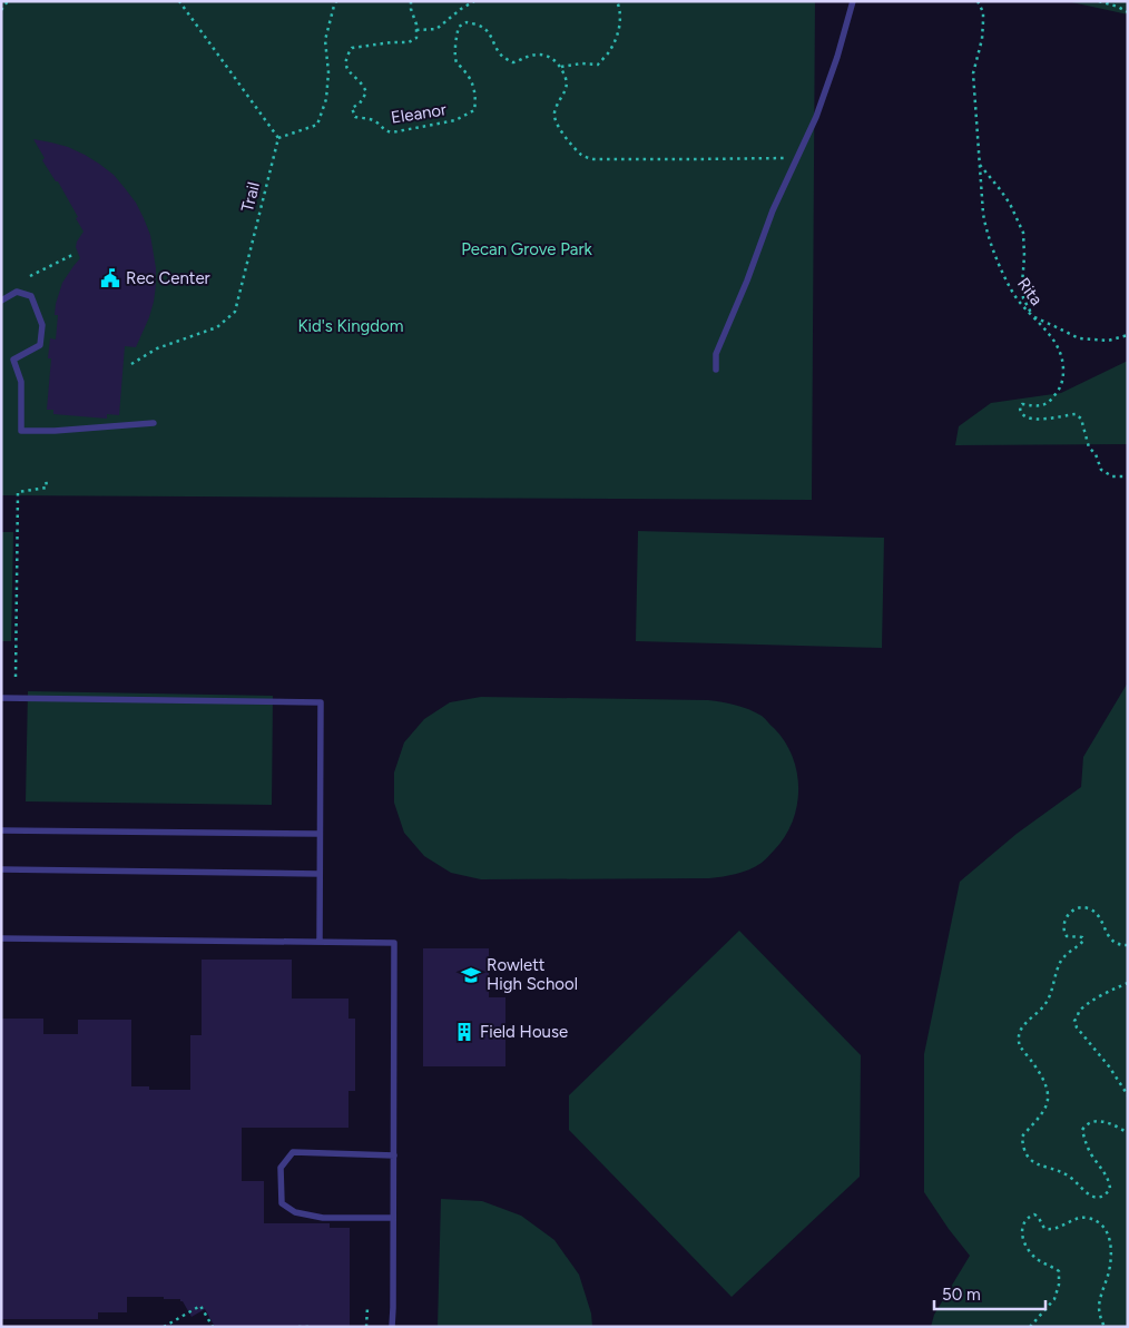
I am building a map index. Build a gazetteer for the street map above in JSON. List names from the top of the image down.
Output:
{
  "streets": {
    "path": ["Eleanor", "Trail", "Rita"]
  },
  "parks": ["Pecan Grove Park", "Kid's Kingdom"],
  "places": {
    "public building": ["Rec Center"],
    "school or university": ["Rowlett High School"],
    "building": ["Field House"]
  },
  "scale_bar": "50 m"
}
